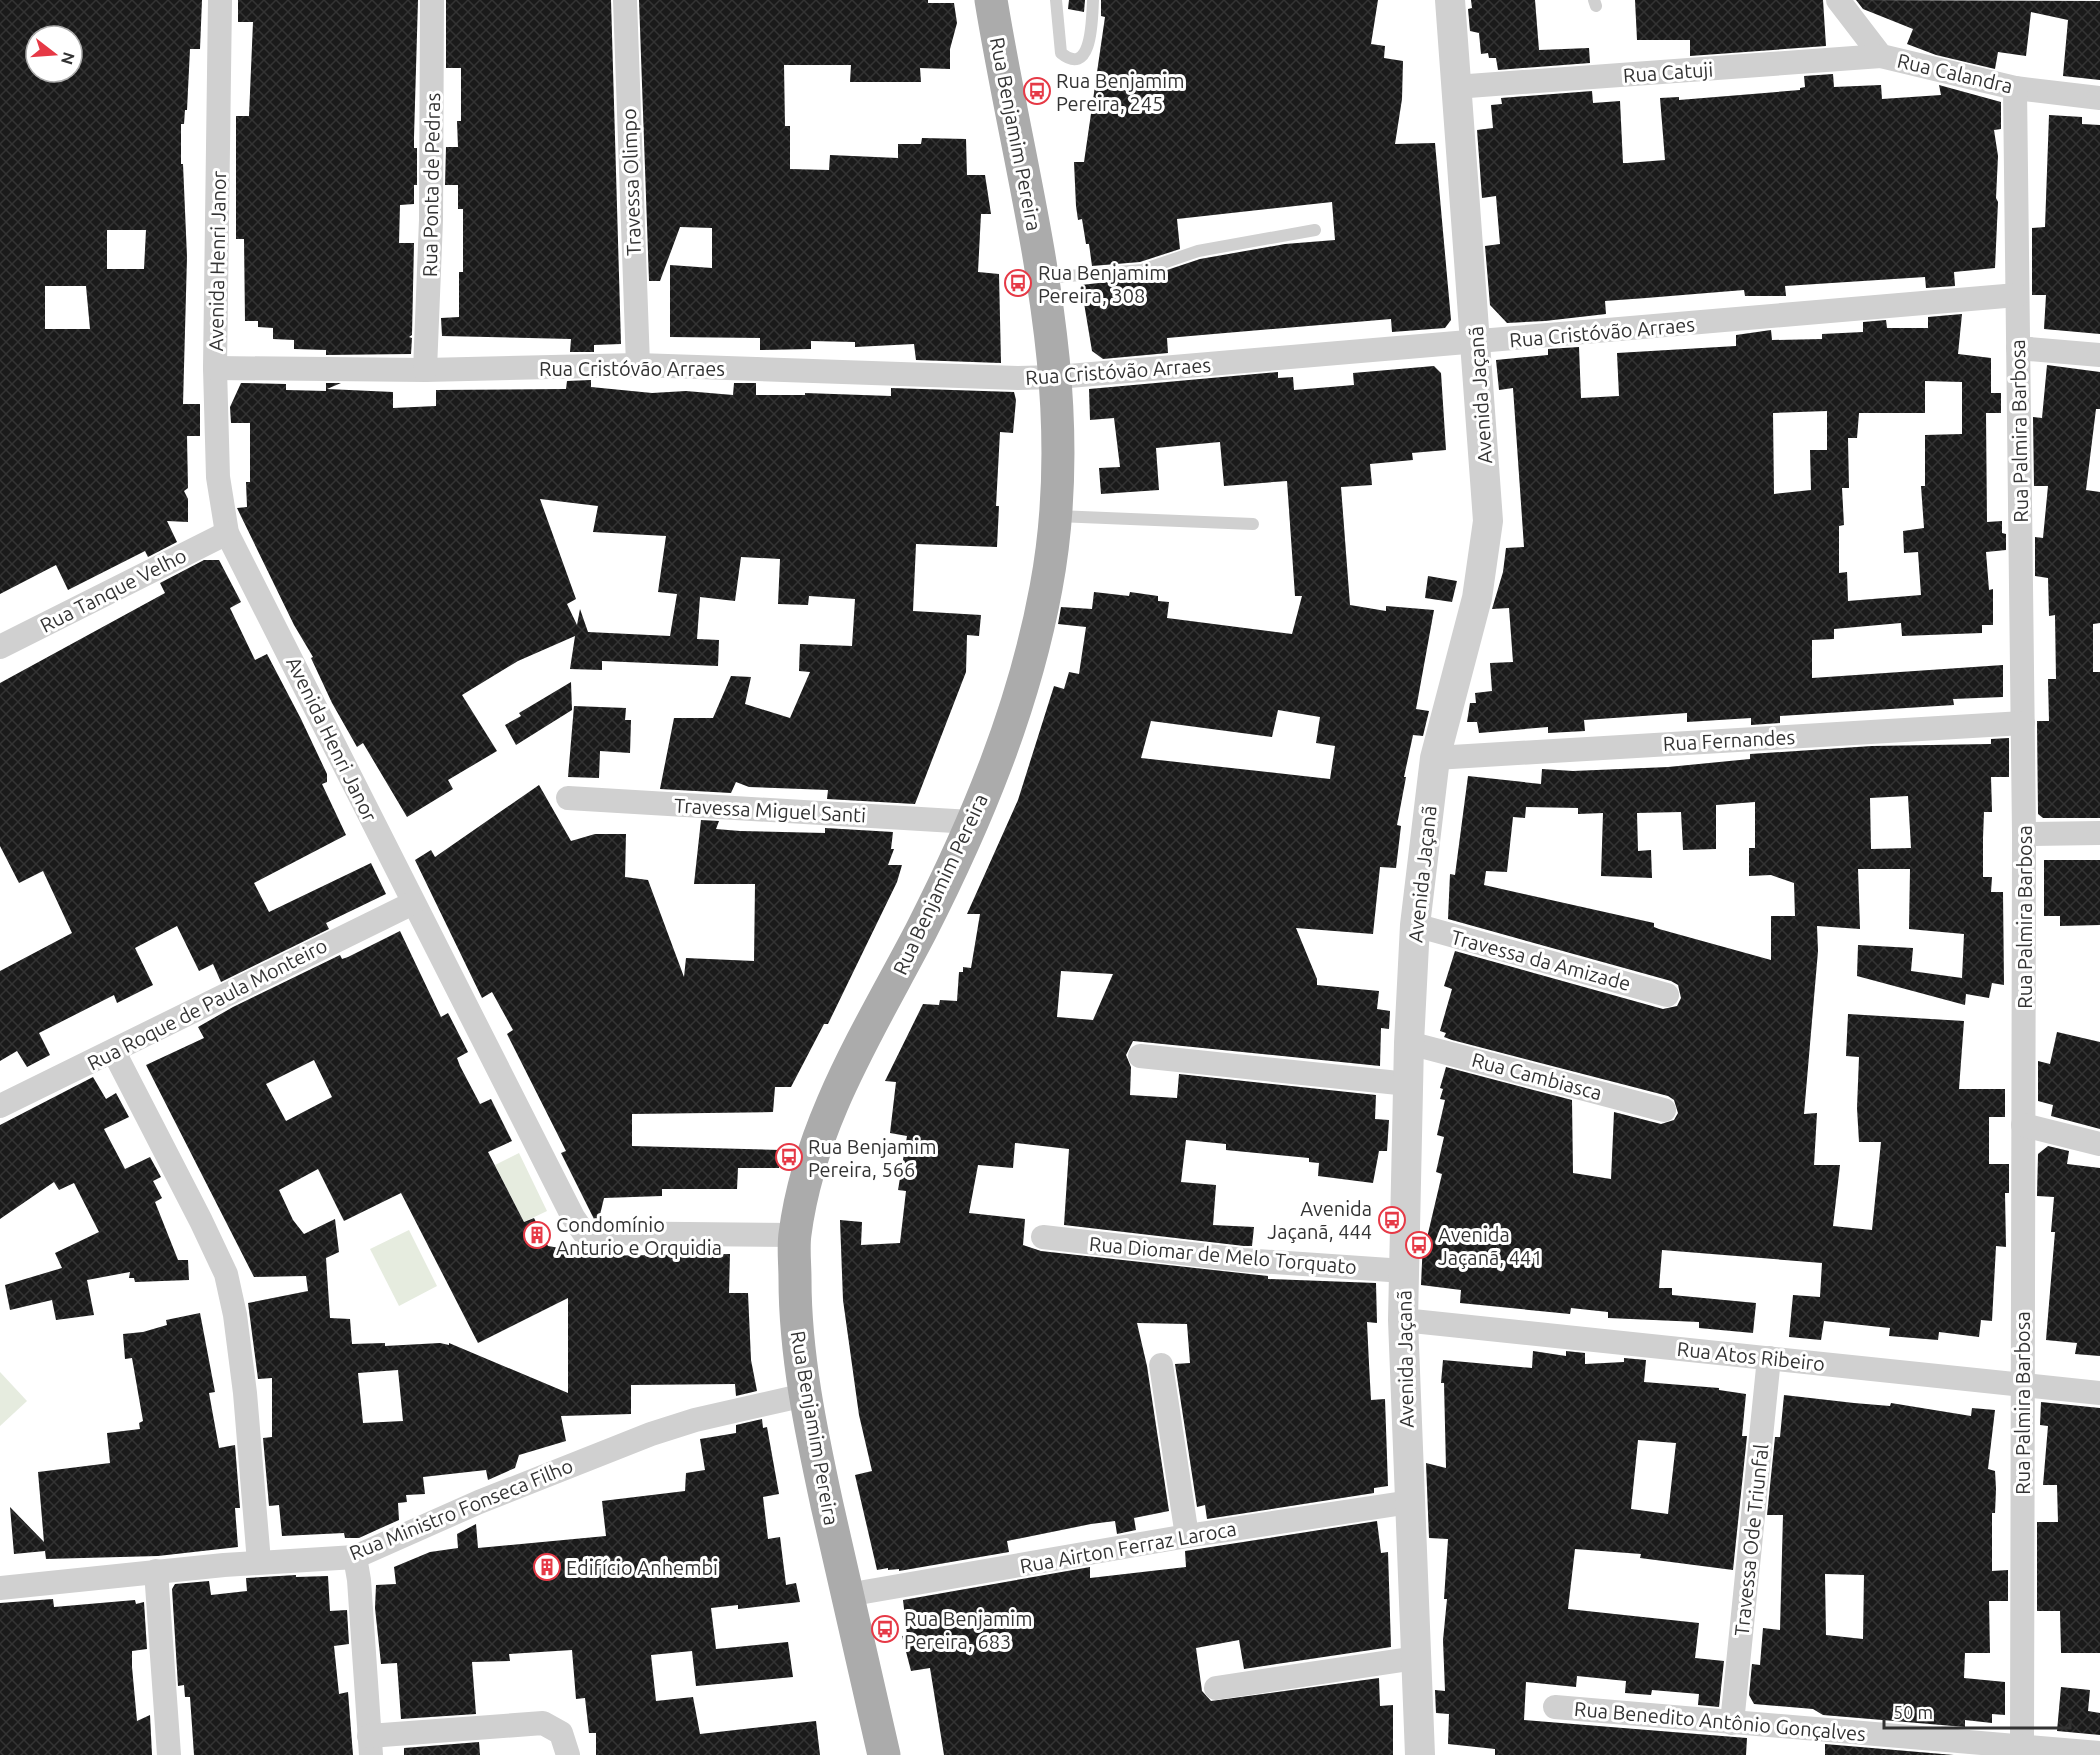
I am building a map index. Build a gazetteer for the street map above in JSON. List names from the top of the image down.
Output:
{
  "streets": {
    "main road": ["Rua Benjamim Pereira"],
    "street": [
      "Rua Catuji",
      "Rua Calandra",
      "Travessa Olimpo",
      "Rua Ponta de Pedras",
      "Avenida Henri Janor",
      "Rua Cristóvão Arraes",
      "Avenida Jaçanã",
      "Rua Palmira Barbosa",
      "Rua Tanque Velho",
      "Rua Fernandes",
      "Travessa Miguel Santi",
      "Travessa da Amizade",
      "Rua Roque de Paula Monteiro",
      "Rua Cambiasca",
      "Rua Diomar de Melo Torquato",
      "Rua Atos Ribeiro",
      "Rua Ministro Fonseca Filho",
      "Travessa Ode Triunfal",
      "Rua Airton Ferraz Laroca",
      "Rua Benedito Antônio Gonçalves"
    ]
  },
  "crossings": [
    ["Rua Catuji", "Rua Calandra"],
    ["Rua Catuji", "Avenida Jaçanã"],
    ["Rua Calandra", "Rua Palmira Barbosa"],
    ["Rua Benjamim Pereira", "Avenida Henri Janor"],
    ["Rua Benjamim Pereira", "Rua Cristóvão Arraes"],
    ["Rua Benjamim Pereira", "Travessa Miguel Santi"],
    ["Rua Benjamim Pereira", "Rua Ministro Fonseca Filho"],
    ["Rua Benjamim Pereira", "Rua Airton Ferraz Laroca"],
    ["Travessa Olimpo", "Rua Cristóvão Arraes"],
    ["Rua Ponta de Pedras", "Rua Cristóvão Arraes"],
    ["Avenida Henri Janor", "Rua Cristóvão Arraes"],
    ["Avenida Henri Janor", "Rua Tanque Velho"],
    ["Avenida Henri Janor", "Rua Roque de Paula Monteiro"],
    ["Rua Cristóvão Arraes", "Avenida Jaçanã"],
    ["Rua Cristóvão Arraes", "Rua Palmira Barbosa"],
    ["Avenida Jaçanã", "Rua Fernandes"],
    ["Avenida Jaçanã", "Travessa da Amizade"],
    ["Avenida Jaçanã", "Rua Cambiasca"],
    ["Avenida Jaçanã", "Rua Diomar de Melo Torquato"],
    ["Avenida Jaçanã", "Rua Atos Ribeiro"],
    ["Avenida Jaçanã", "Rua Airton Ferraz Laroca"],
    ["Rua Palmira Barbosa", "Rua Fernandes"],
    ["Rua Palmira Barbosa", "Rua Atos Ribeiro"],
    ["Rua Palmira Barbosa", "Rua Benedito Antônio Gonçalves"],
    ["Rua Atos Ribeiro", "Travessa Ode Triunfal"],
    ["Travessa Ode Triunfal", "Rua Benedito Antônio Gonçalves"]
  ],
  "places": {
    "bus stop": [
      "Rua Benjamim Pereira, 245",
      "Rua Benjamim Pereira, 308",
      "Rua Benjamim Pereira, 566",
      "Avenida Jaçanã, 444",
      "Avenida Jaçanã, 441",
      "Rua Benjamim Pereira, 683"
    ],
    "building": ["Condomínio Anturio e Orquidia", "Edifício Anhembi"]
  },
  "scale_bar": "50 m",
  "north": "right"
}
